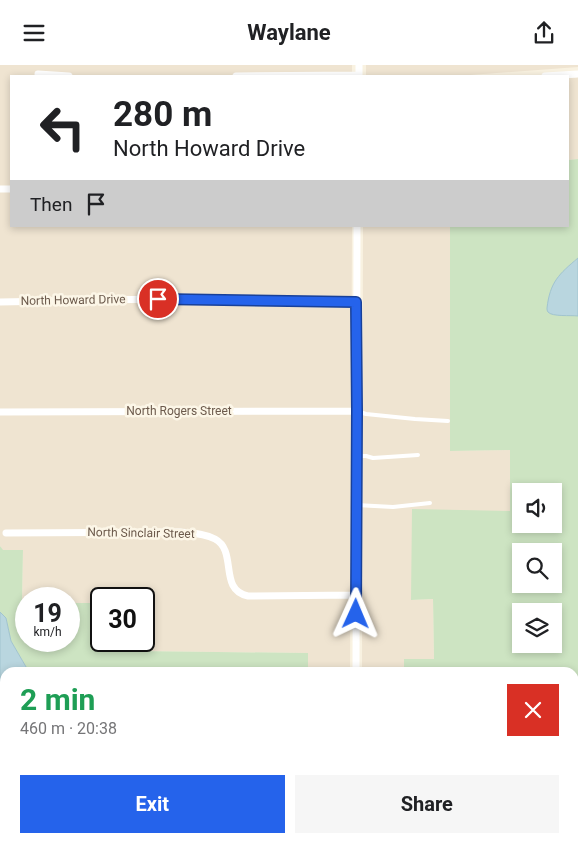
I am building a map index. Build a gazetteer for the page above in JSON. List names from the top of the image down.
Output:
{
  "streets": {
    "street": ["North Howard Drive", "North Rogers Street", "North Sinclair Street"]
  },
  "page": {
    "header": "Waylane",
    "turn": ["280 m", "North Howard Drive"],
    "then": "Then",
    "speed": "19 km/h",
    "limit": "30",
    "heading": ["2 min", "460 m · 20:38"],
    "buttons": ["Exit", "Share"]
  }
}
